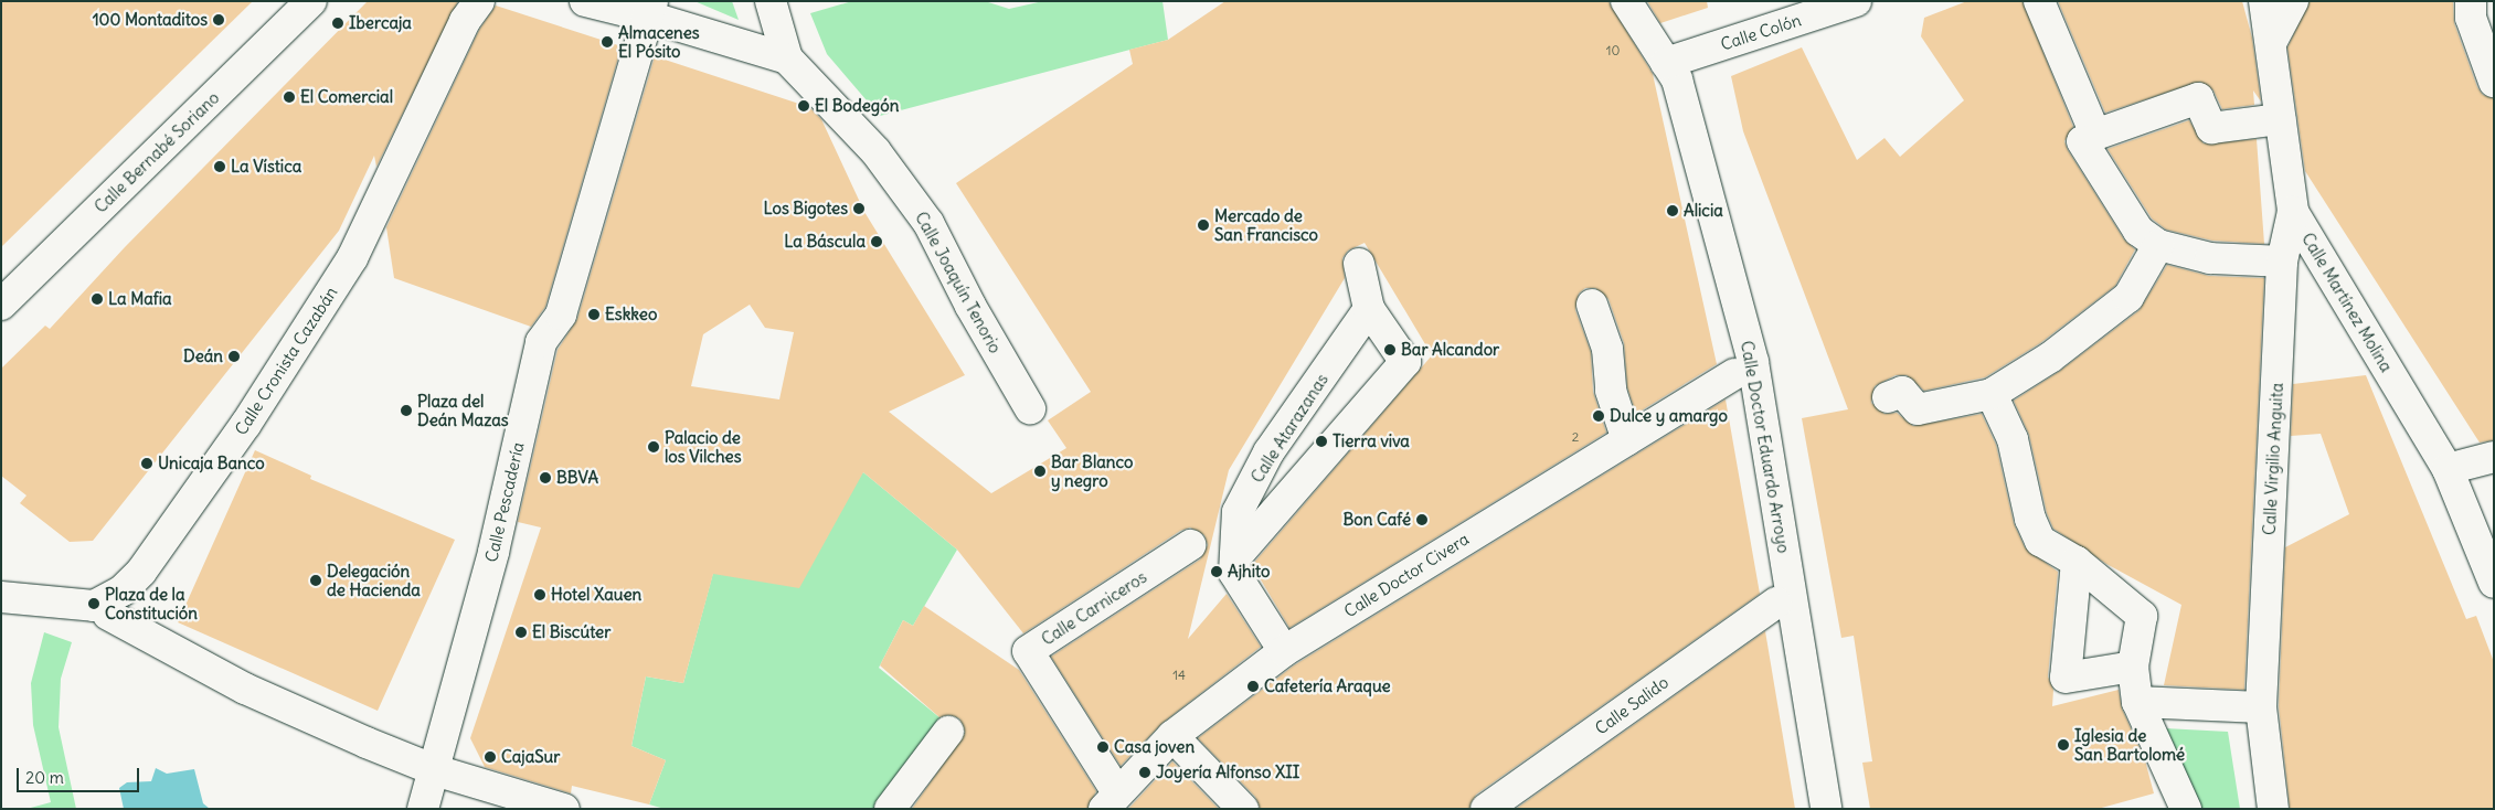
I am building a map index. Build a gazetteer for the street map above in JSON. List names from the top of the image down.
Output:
{
  "streets": {
    "street": [
      "Calle Colón",
      "Calle Bernabé Soriano",
      "Calle Joaquín Tenorio",
      "Calle Martínez Molina",
      "Calle Cronista Cazabán",
      "Calle Atarazanas",
      "Calle Doctor Eduardo Arroyo",
      "Calle Virgilio Anguita",
      "Calle Pescadería",
      "Calle Doctor Civera",
      "Calle Carniceros",
      "Calle Salido"
    ]
  },
  "crossings": [
    ["Calle Colón", "Calle Doctor Eduardo Arroyo"],
    ["Calle Martínez Molina", "Calle Virgilio Anguita"],
    ["Calle Atarazanas", "Calle Doctor Civera"],
    ["Calle Doctor Civera", "Calle Carniceros"]
  ],
  "places": [
    "100 Montaditos",
    "Ibercaja",
    "Almacenes El Pósito",
    "El Comercial",
    "El Bodegón",
    "La Vística",
    "Los Bigotes",
    "Alicia",
    "Mercado de San Francisco",
    "La Báscula",
    "La Mafia",
    "Eskkeo",
    "Bar Alcandor",
    "Deán",
    "Plaza del Deán Mazas",
    "Dulce y amargo",
    "Tierra viva",
    "Palacio de los Vilches",
    "Unicaja Banco",
    "Bar Blanco y negro",
    "BBVA",
    "Bon Café",
    "Ajhito",
    "Delegación de Hacienda",
    "Hotel Xauen",
    "Plaza de la Constitución",
    "El Biscúter",
    "Cafetería Araque",
    "Iglesia de San Bartolomé",
    "Casa joven",
    "CajaSur",
    "Joyería Alfonso XII"
  ],
  "house_numbers": ["10", "2", "14"],
  "scale_bar": "20 m"
}
